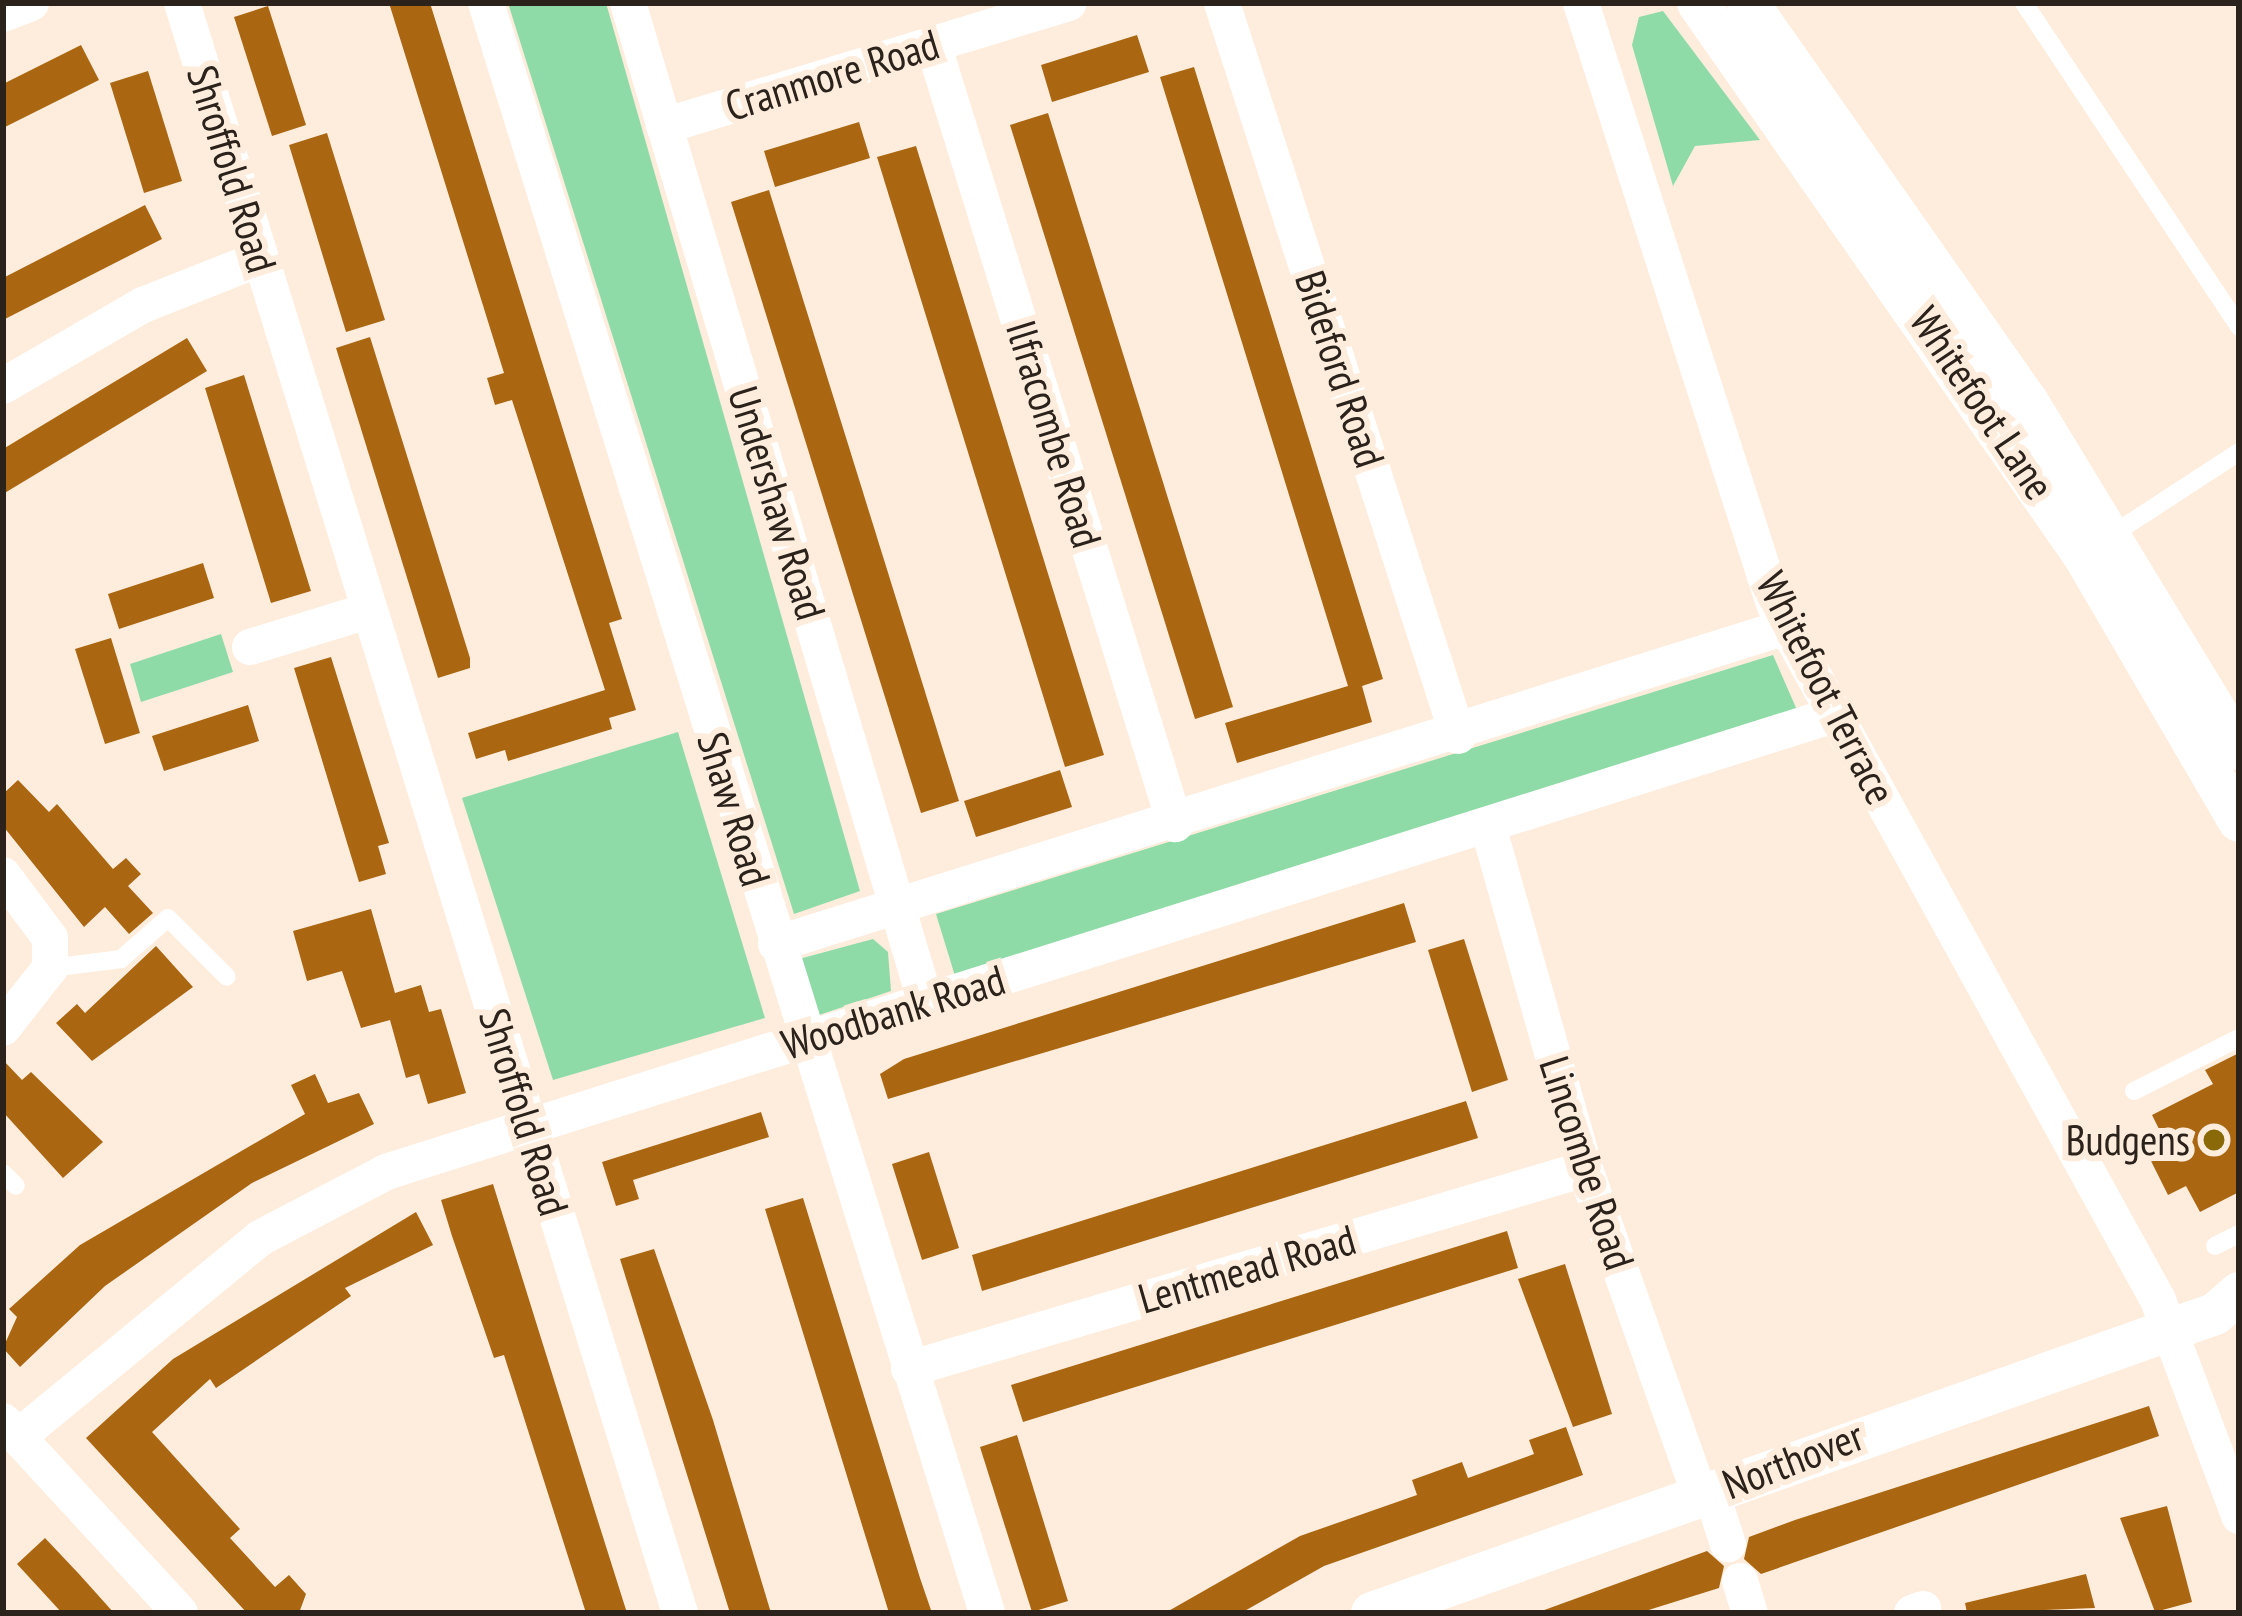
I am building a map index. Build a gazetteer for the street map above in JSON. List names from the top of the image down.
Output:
{
  "streets": {
    "street": [
      "Cranmore Road",
      "Shroffold Road",
      "Bideford Road",
      "Whitefoot Lane",
      "Ilfracombe Road",
      "Undershaw Road",
      "Whitefoot Terrace",
      "Shaw Road",
      "Woodbank Road",
      "Lincombe Road",
      "Lentmead Road",
      "Northover"
    ]
  },
  "crossings": [
    ["Cranmore Road", "Ilfracombe Road"],
    ["Cranmore Road", "Undershaw Road"],
    ["Shroffold Road", "Woodbank Road"],
    ["Undershaw Road", "Woodbank Road"],
    ["Whitefoot Terrace", "Woodbank Road"],
    ["Whitefoot Terrace", "Northover"],
    ["Shaw Road", "Woodbank Road"],
    ["Shaw Road", "Lentmead Road"],
    ["Woodbank Road", "Lincombe Road"],
    ["Lincombe Road", "Lentmead Road"],
    ["Lincombe Road", "Northover"]
  ],
  "places": ["Budgens"]
}
